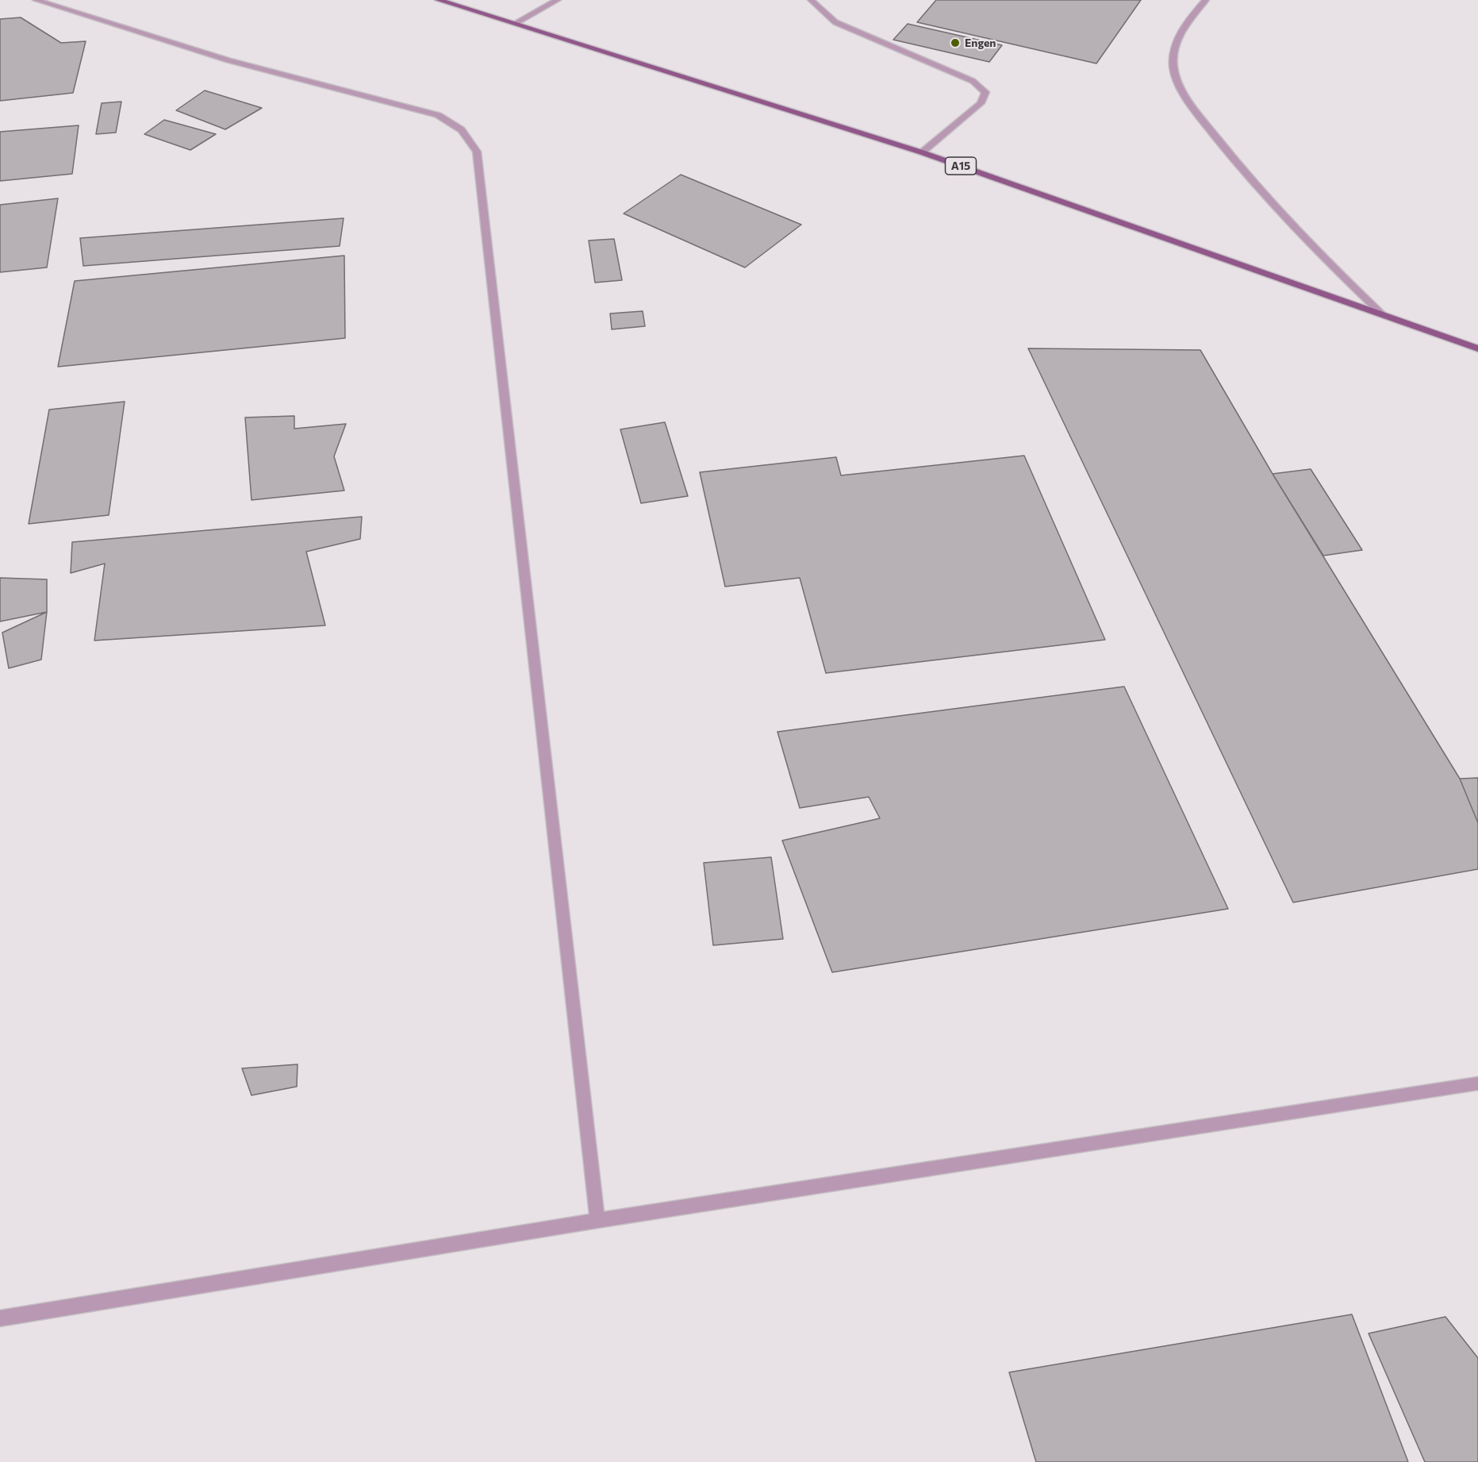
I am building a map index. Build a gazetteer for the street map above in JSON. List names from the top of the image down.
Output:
{
  "streets": {
    "main road": ["A15"]
  },
  "places": ["Engen"]
}
